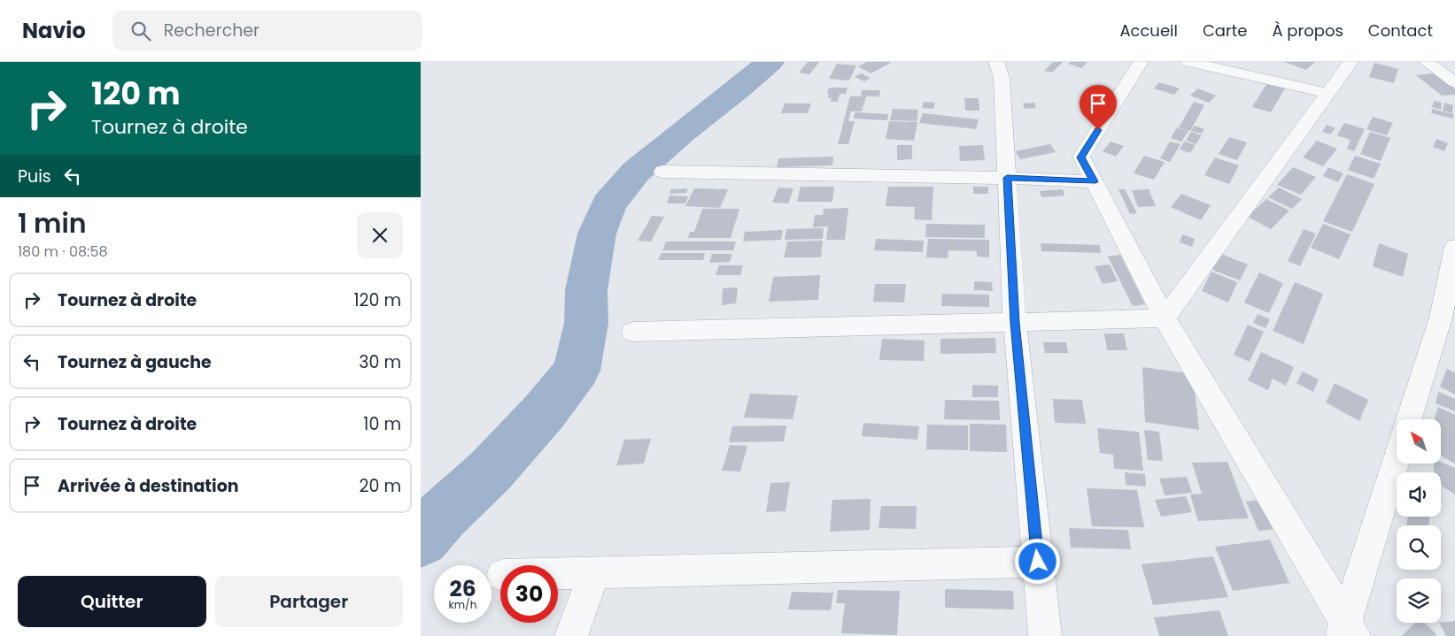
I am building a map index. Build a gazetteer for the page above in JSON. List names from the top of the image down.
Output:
{
  "north": "top left",
  "page": {
    "header": "Navio",
    "search": "Rechercher",
    "nav": [
      "Accueil",
      "Carte",
      "À propos",
      "Contact"
    ],
    "turn": ["120 m", "Tournez à droite"],
    "then": "Puis",
    "heading": ["1 min", "180 m · 08:58"],
    "list": [
      {
        "name": "Tournez à droite",
        "value": "120 m"
      },
      {
        "name": "Tournez à gauche",
        "value": "30 m"
      },
      {
        "name": "Tournez à droite",
        "value": "10 m"
      },
      {
        "name": "Arrivée à destination",
        "value": "20 m"
      }
    ],
    "speed": "26 km/h",
    "limit": "30",
    "buttons": ["Quitter", "Partager"]
  }
}
